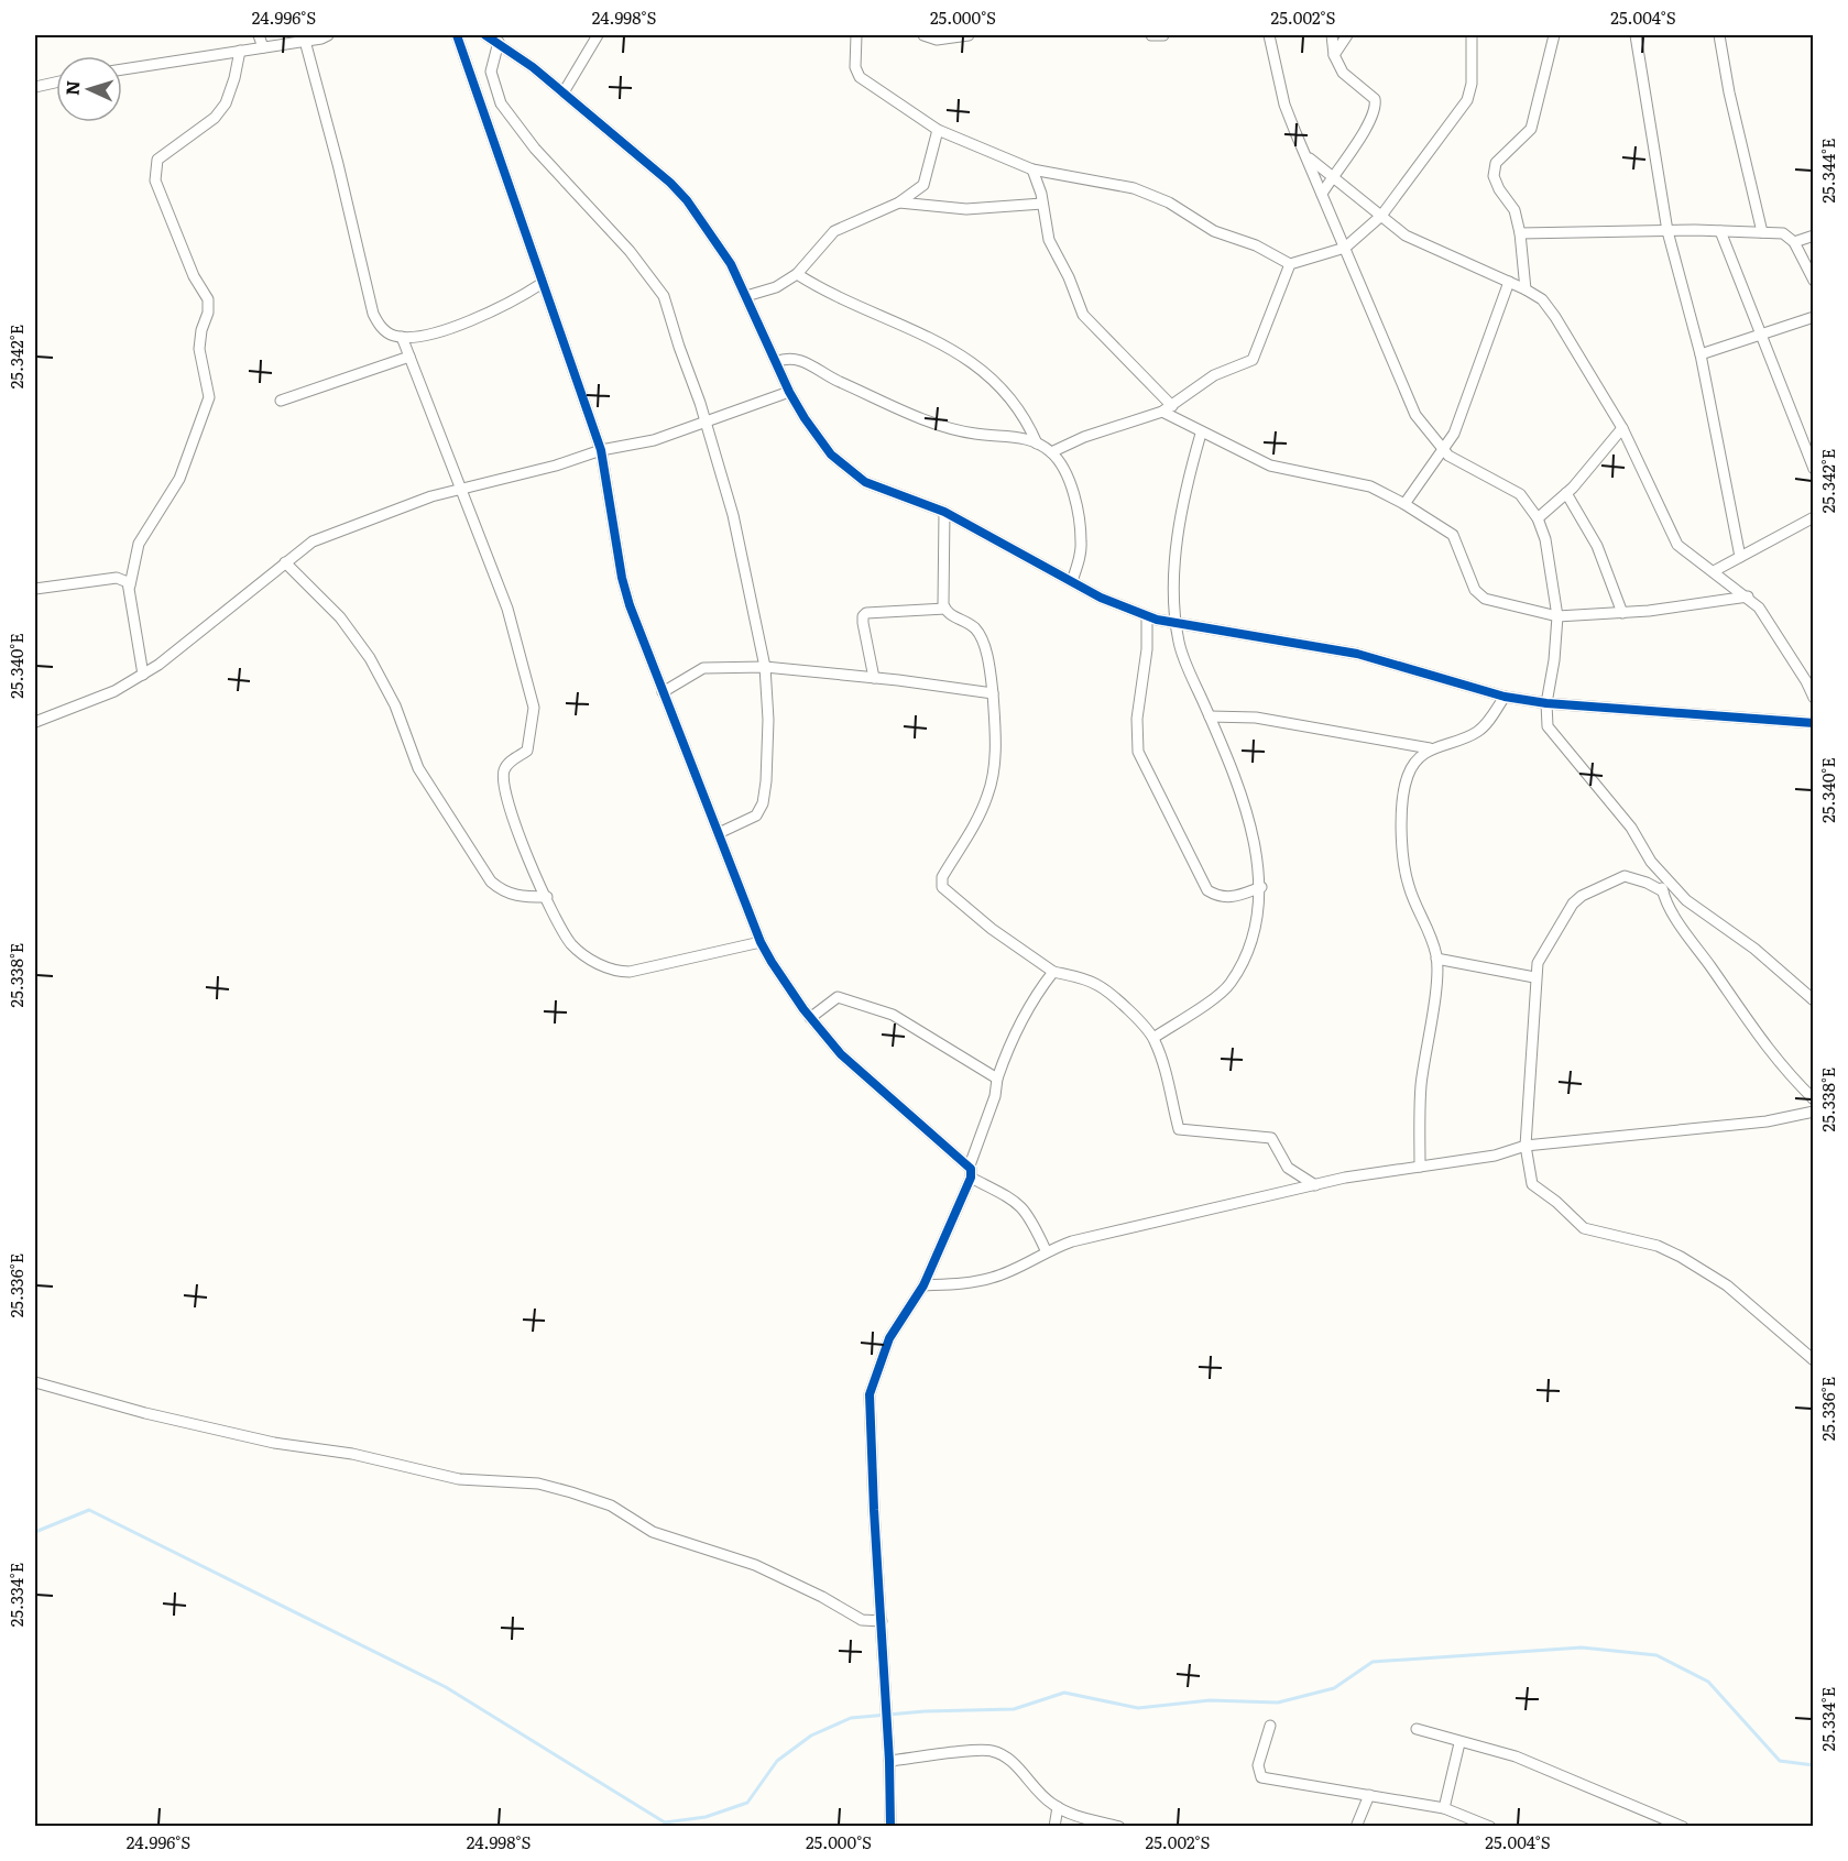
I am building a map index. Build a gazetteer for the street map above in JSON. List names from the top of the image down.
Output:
{
  "north": "left",
  "coordinates": [
    "24.996°S",
    "24.998°S",
    "25.000°S",
    "25.002°S",
    "25.004°S",
    "25.344°E",
    "25.342°E",
    "25.340°E",
    "25.338°E",
    "25.336°E",
    "25.334°E"
  ]
}
